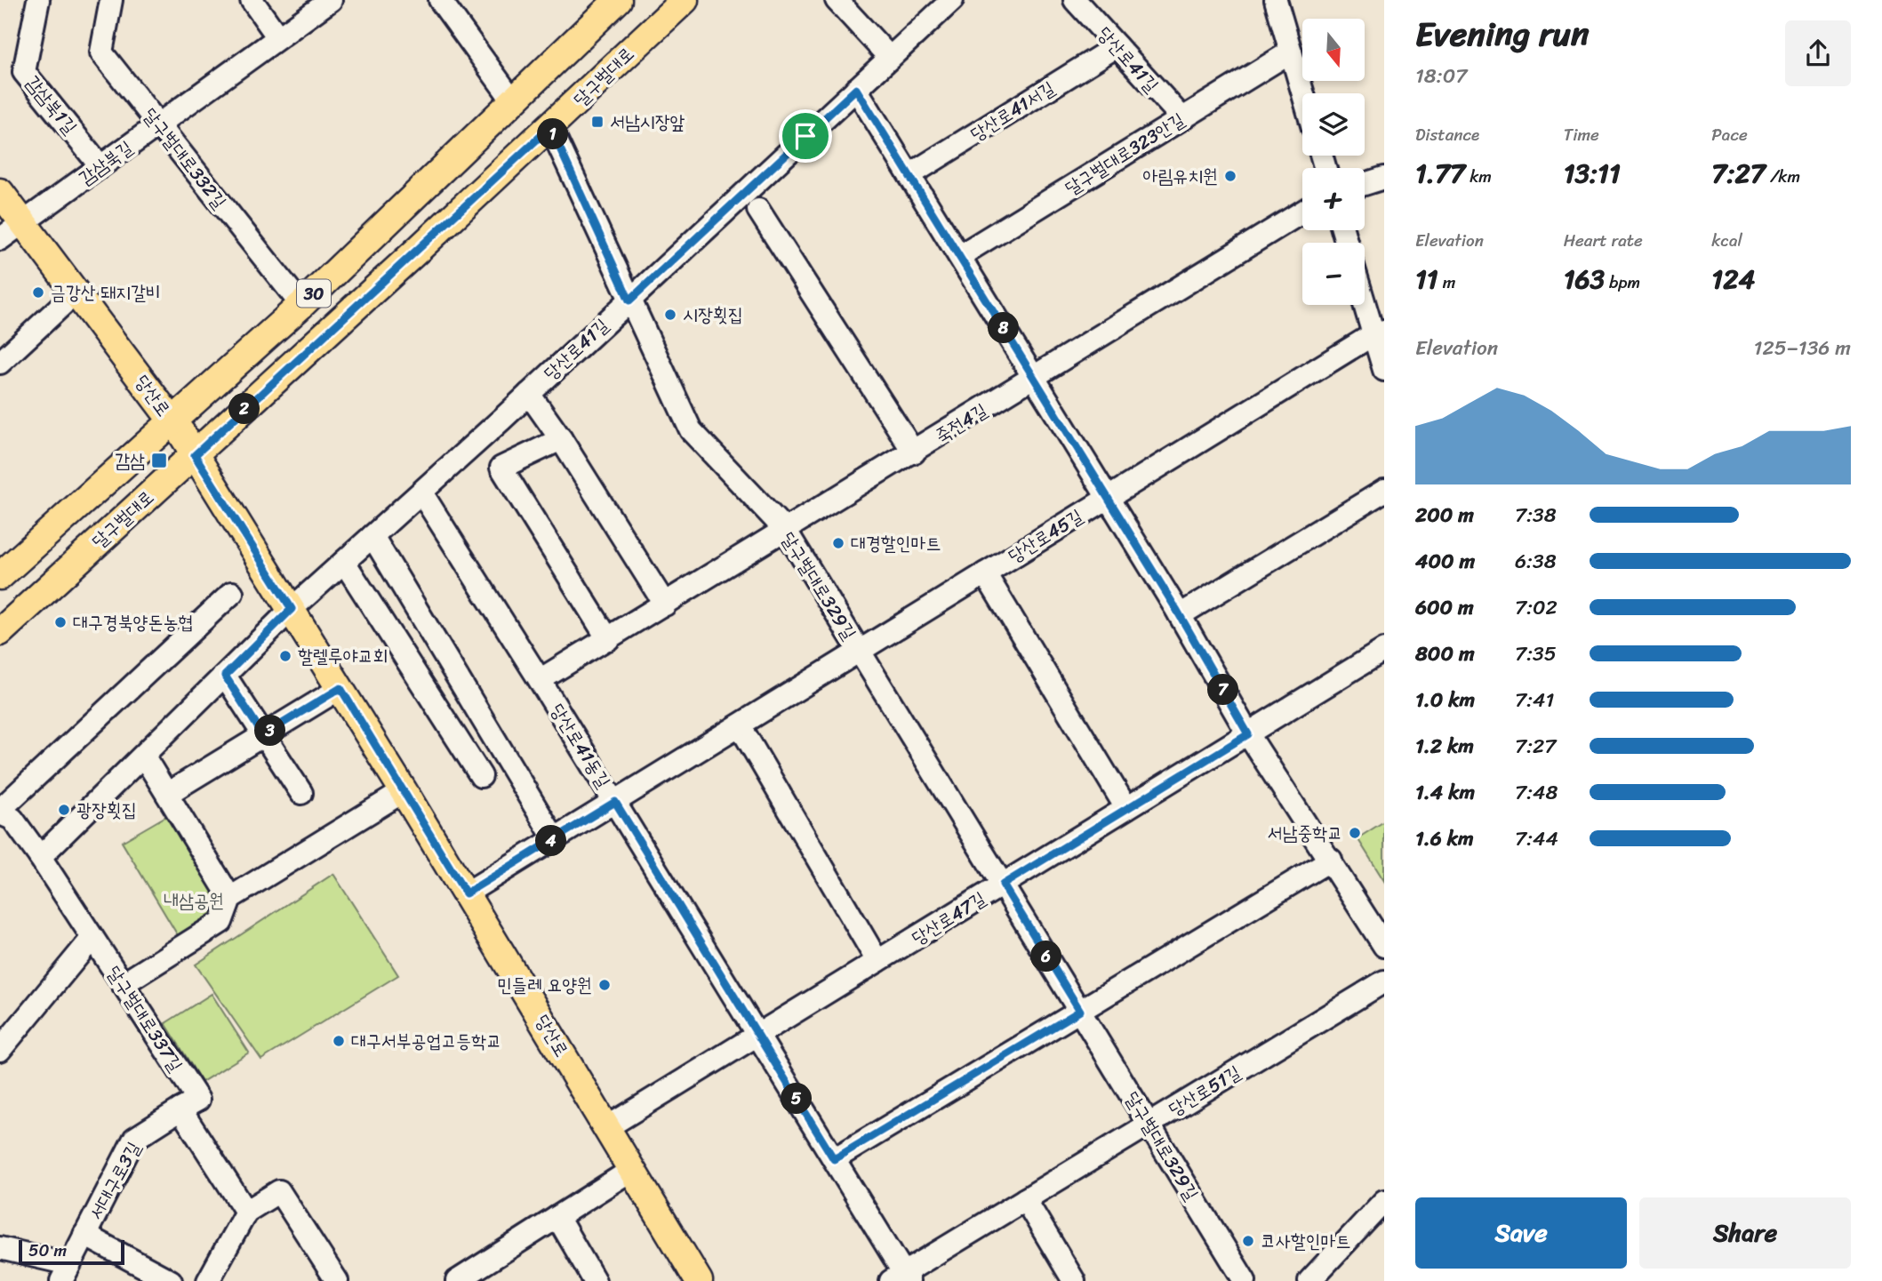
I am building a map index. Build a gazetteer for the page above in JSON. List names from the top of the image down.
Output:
{
  "streets": {
    "main road": ["달구벌대로", "30", "당산로"],
    "street": [
      "당산로41길",
      "감삼북1길",
      "당산로41서길",
      "달구벌대로323안길",
      "달구벌대로332길",
      "감삼북길",
      "죽전4길",
      "당산로45길",
      "달구벌대로329길",
      "당산로41동길",
      "당산로47길",
      "달구벌대로337길",
      "당산로51길",
      "서대구로3길"
    ]
  },
  "crossings": [
    ["당산로41길", "당산로41서길"],
    ["당산로41길", "달구벌대로323안길"],
    ["당산로41길", "당산로"],
    ["당산로41길", "죽전4길"],
    ["당산로41길", "달구벌대로329길"],
    ["당산로41길", "당산로41동길"],
    ["달구벌대로", "달구벌대로332길"],
    ["달구벌대로", "당산로"],
    ["달구벌대로", "달구벌대로329길"],
    ["감삼북1길", "감삼북길"],
    ["달구벌대로332길", "감삼북길"],
    ["감삼북길", "당산로"],
    ["당산로", "당산로45길"],
    ["당산로", "당산로47길"],
    ["죽전4길", "달구벌대로329길"],
    ["죽전4길", "당산로41동길"],
    ["당산로45길", "달구벌대로329길"],
    ["당산로45길", "당산로41동길"],
    ["달구벌대로329길", "당산로47길"],
    ["달구벌대로329길", "당산로51길"],
    ["당산로41동길", "당산로47길"],
    ["당산로41동길", "당산로51길"],
    ["달구벌대로337길", "서대구로3길"]
  ],
  "parks": ["내삼공원"],
  "places": {
    "transit": ["서남시장앞", "감삼"],
    "other": [
      "아림유치원",
      "금강산 돼지갈비",
      "시장횟집",
      "대경할인마트",
      "대구경북양돈농협",
      "할렐루야교회",
      "광장횟집",
      "서남중학교",
      "민들레 요양원",
      "대구서부공업고등학교",
      "코사할인마트"
    ]
  },
  "scale_bar": "50 m",
  "north": "bottom",
  "page": {
    "heading": ["Evening run", "18:07"],
    "map_buttons": ["+", "−"],
    "stats": [
      ["Distance", "1.77 km"],
      ["Time", "13:11"],
      ["Pace", "7:27 /km"],
      ["Elevation", "11 m"],
      ["Heart rate", "163 bpm"],
      ["kcal", "124"]
    ],
    "pins": [
      "1",
      "8",
      "2",
      "7",
      "3",
      "4",
      "6",
      "5"
    ],
    "chart": ["Elevation", "125–136 m"],
    "list": [
      {
        "name": "200 m",
        "note": "7:38"
      },
      {
        "name": "400 m",
        "note": "6:38"
      },
      {
        "name": "600 m",
        "note": "7:02"
      },
      {
        "name": "800 m",
        "note": "7:35"
      },
      {
        "name": "1.0 km",
        "note": "7:41"
      },
      {
        "name": "1.2 km",
        "note": "7:27"
      },
      {
        "name": "1.4 km",
        "note": "7:48"
      },
      {
        "name": "1.6 km",
        "note": "7:44"
      }
    ],
    "buttons": ["Save", "Share"],
    "scale": "50 m"
  }
}
